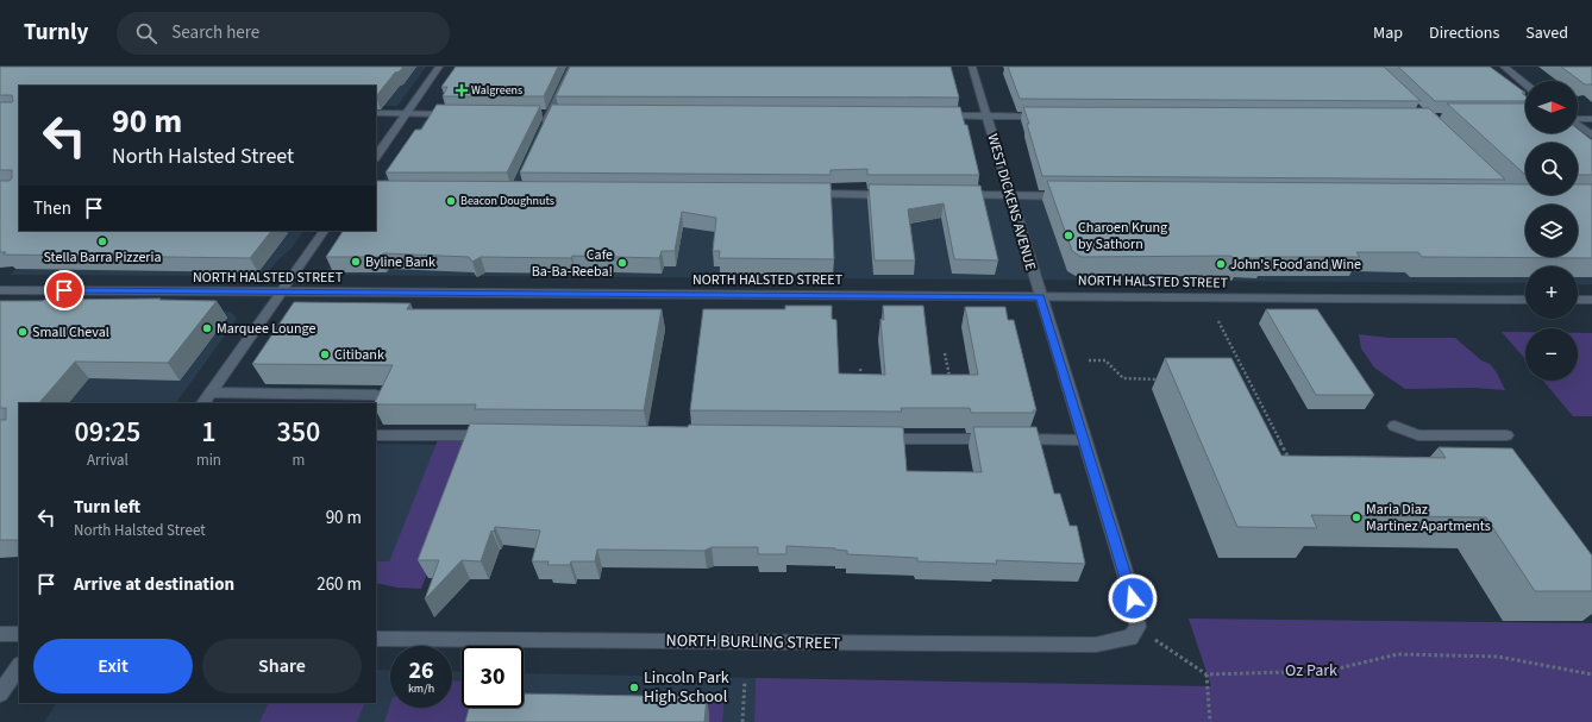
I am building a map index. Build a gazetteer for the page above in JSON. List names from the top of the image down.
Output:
{
  "streets": {
    "street": ["WEST DICKENS AVENUE", "NORTH HALSTED STREET", "NORTH BURLING STREET"]
  },
  "crossings": [
    ["WEST DICKENS AVENUE", "NORTH HALSTED STREET"],
    ["WEST DICKENS AVENUE", "NORTH BURLING STREET"]
  ],
  "parks": ["Oz Park"],
  "places": {
    "health": ["Walgreens"],
    "other": [
      "Beacon Doughnuts",
      "Charoen Krung by Sathorn",
      "Stella Barra Pizzeria",
      "Byline Bank",
      "Cafe Ba-Ba-Reeba!",
      "John's Food and Wine",
      "Marquee Lounge",
      "Small Cheval",
      "Citibank",
      "Maria Diaz Martinez Apartments",
      "Lincoln Park High School"
    ]
  },
  "north": "right",
  "page": {
    "header": "Turnly",
    "search": "Search here",
    "nav": ["Map", "Directions", "Saved"],
    "map_buttons": ["+", "−"],
    "turn": ["90 m", "North Halsted Street"],
    "then": "Then",
    "eta": [
      "09:25",
      "Arrival",
      "1",
      "min",
      "350",
      "m"
    ],
    "list": [
      {
        "name": "Turn left",
        "note": "North Halsted Street",
        "value": "90 m"
      },
      {
        "name": "Arrive at destination",
        "value": "260 m"
      }
    ],
    "buttons": ["Exit", "Share"],
    "speed": "26 km/h",
    "limit": "30"
  }
}
